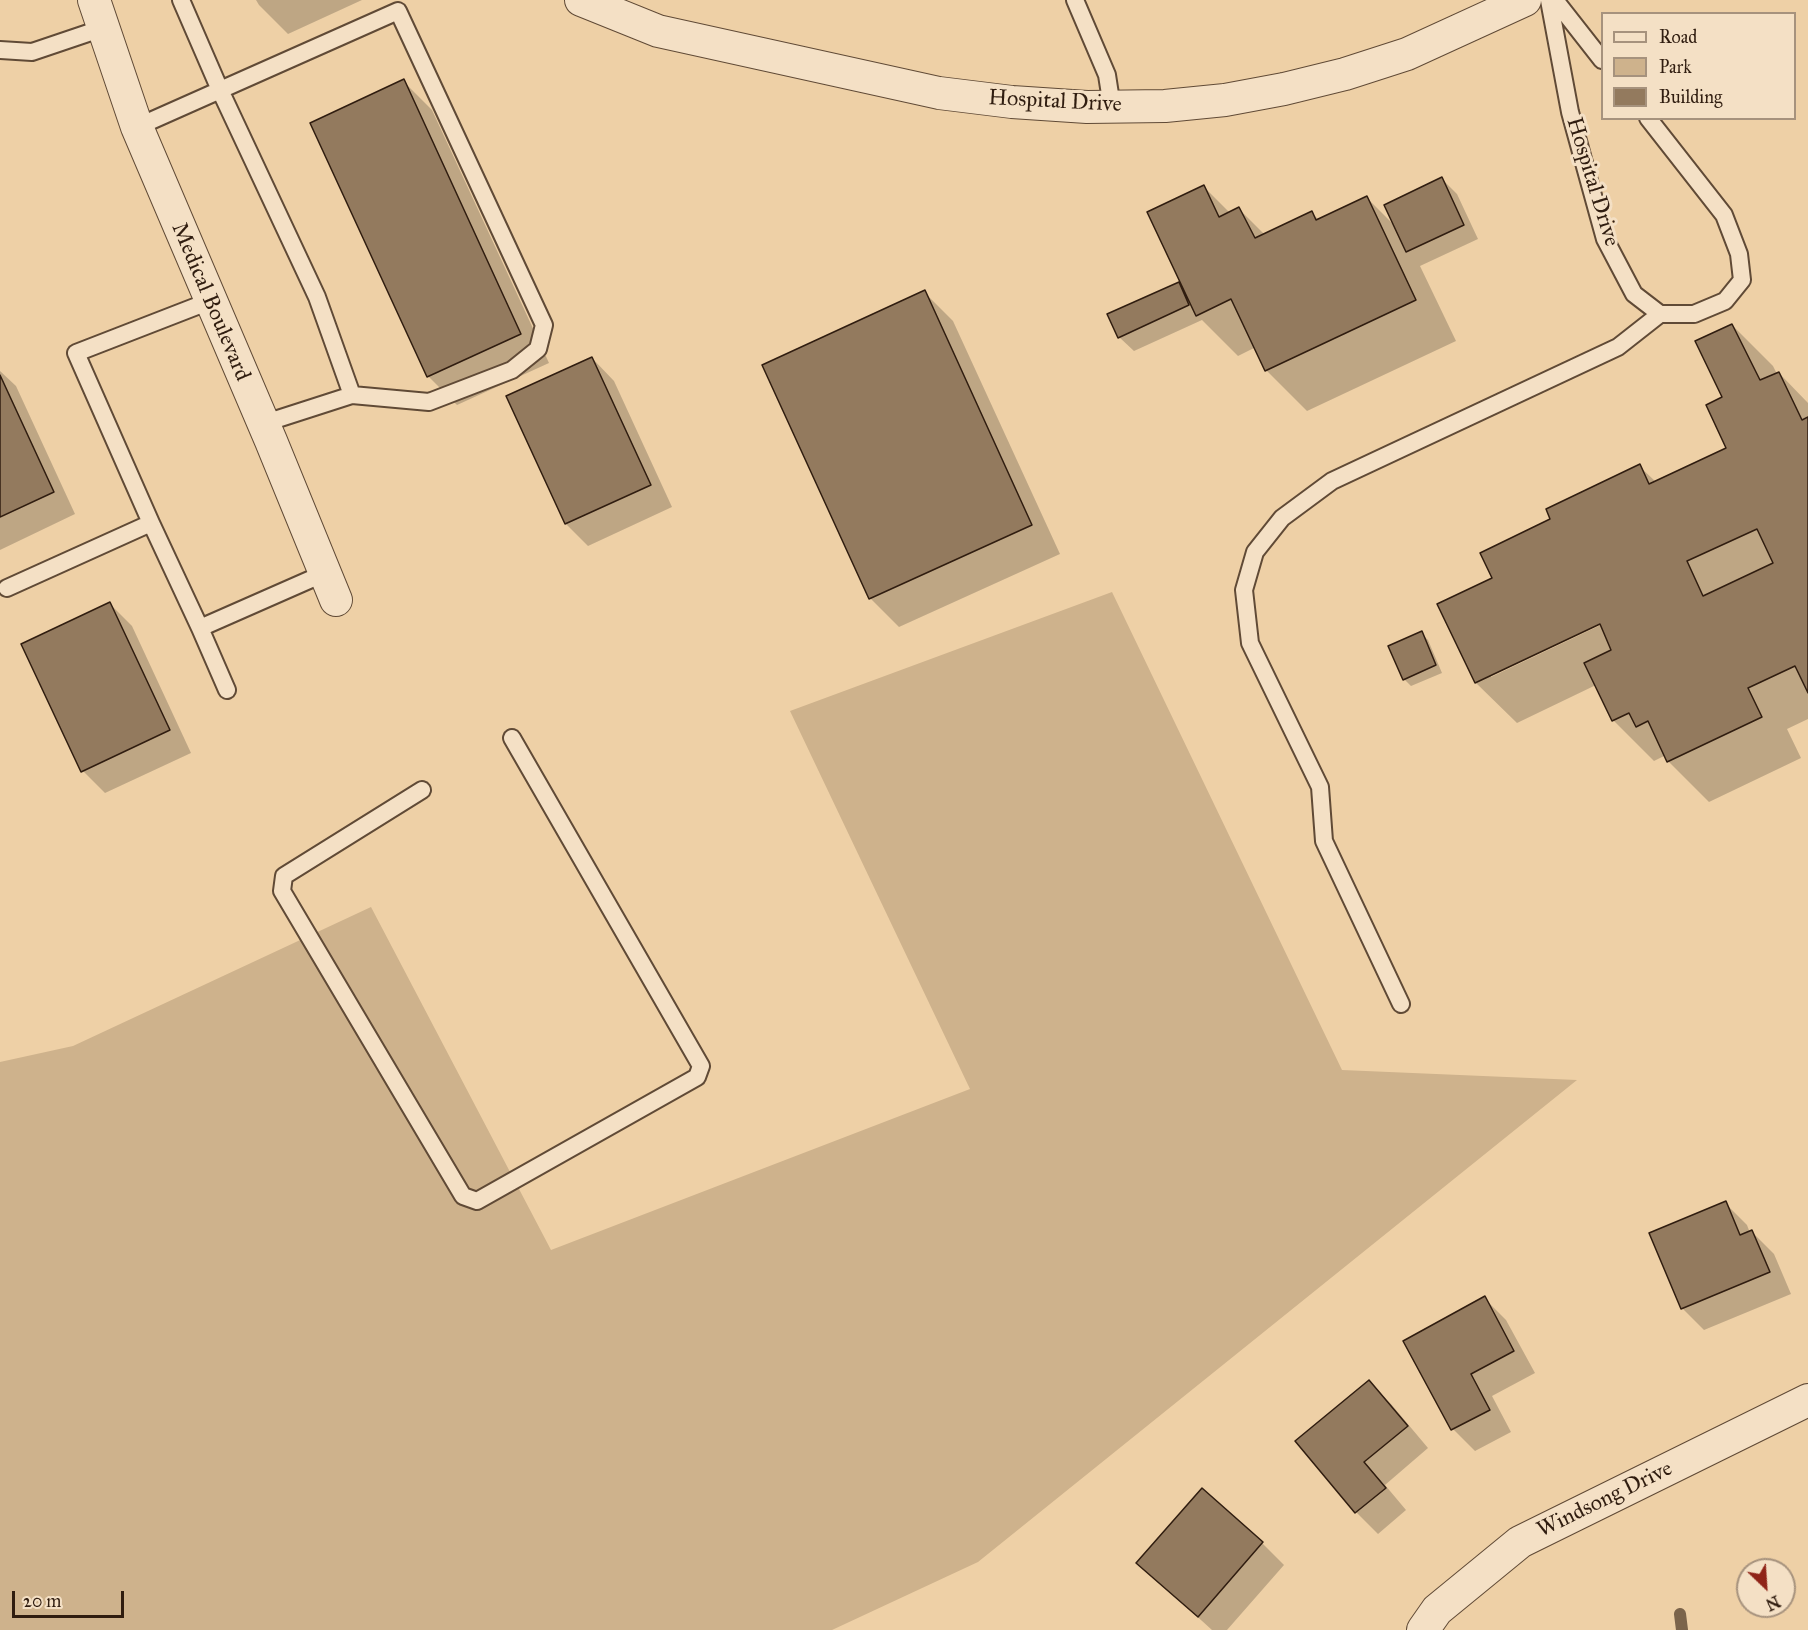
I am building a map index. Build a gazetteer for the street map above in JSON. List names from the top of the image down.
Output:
{
  "streets": {
    "street": ["Hospital Drive", "Medical Boulevard", "Windsong Drive"]
  },
  "legend": ["Road", "Park", "Building"],
  "scale_bar": "20 m",
  "north": "bottom right"
}
